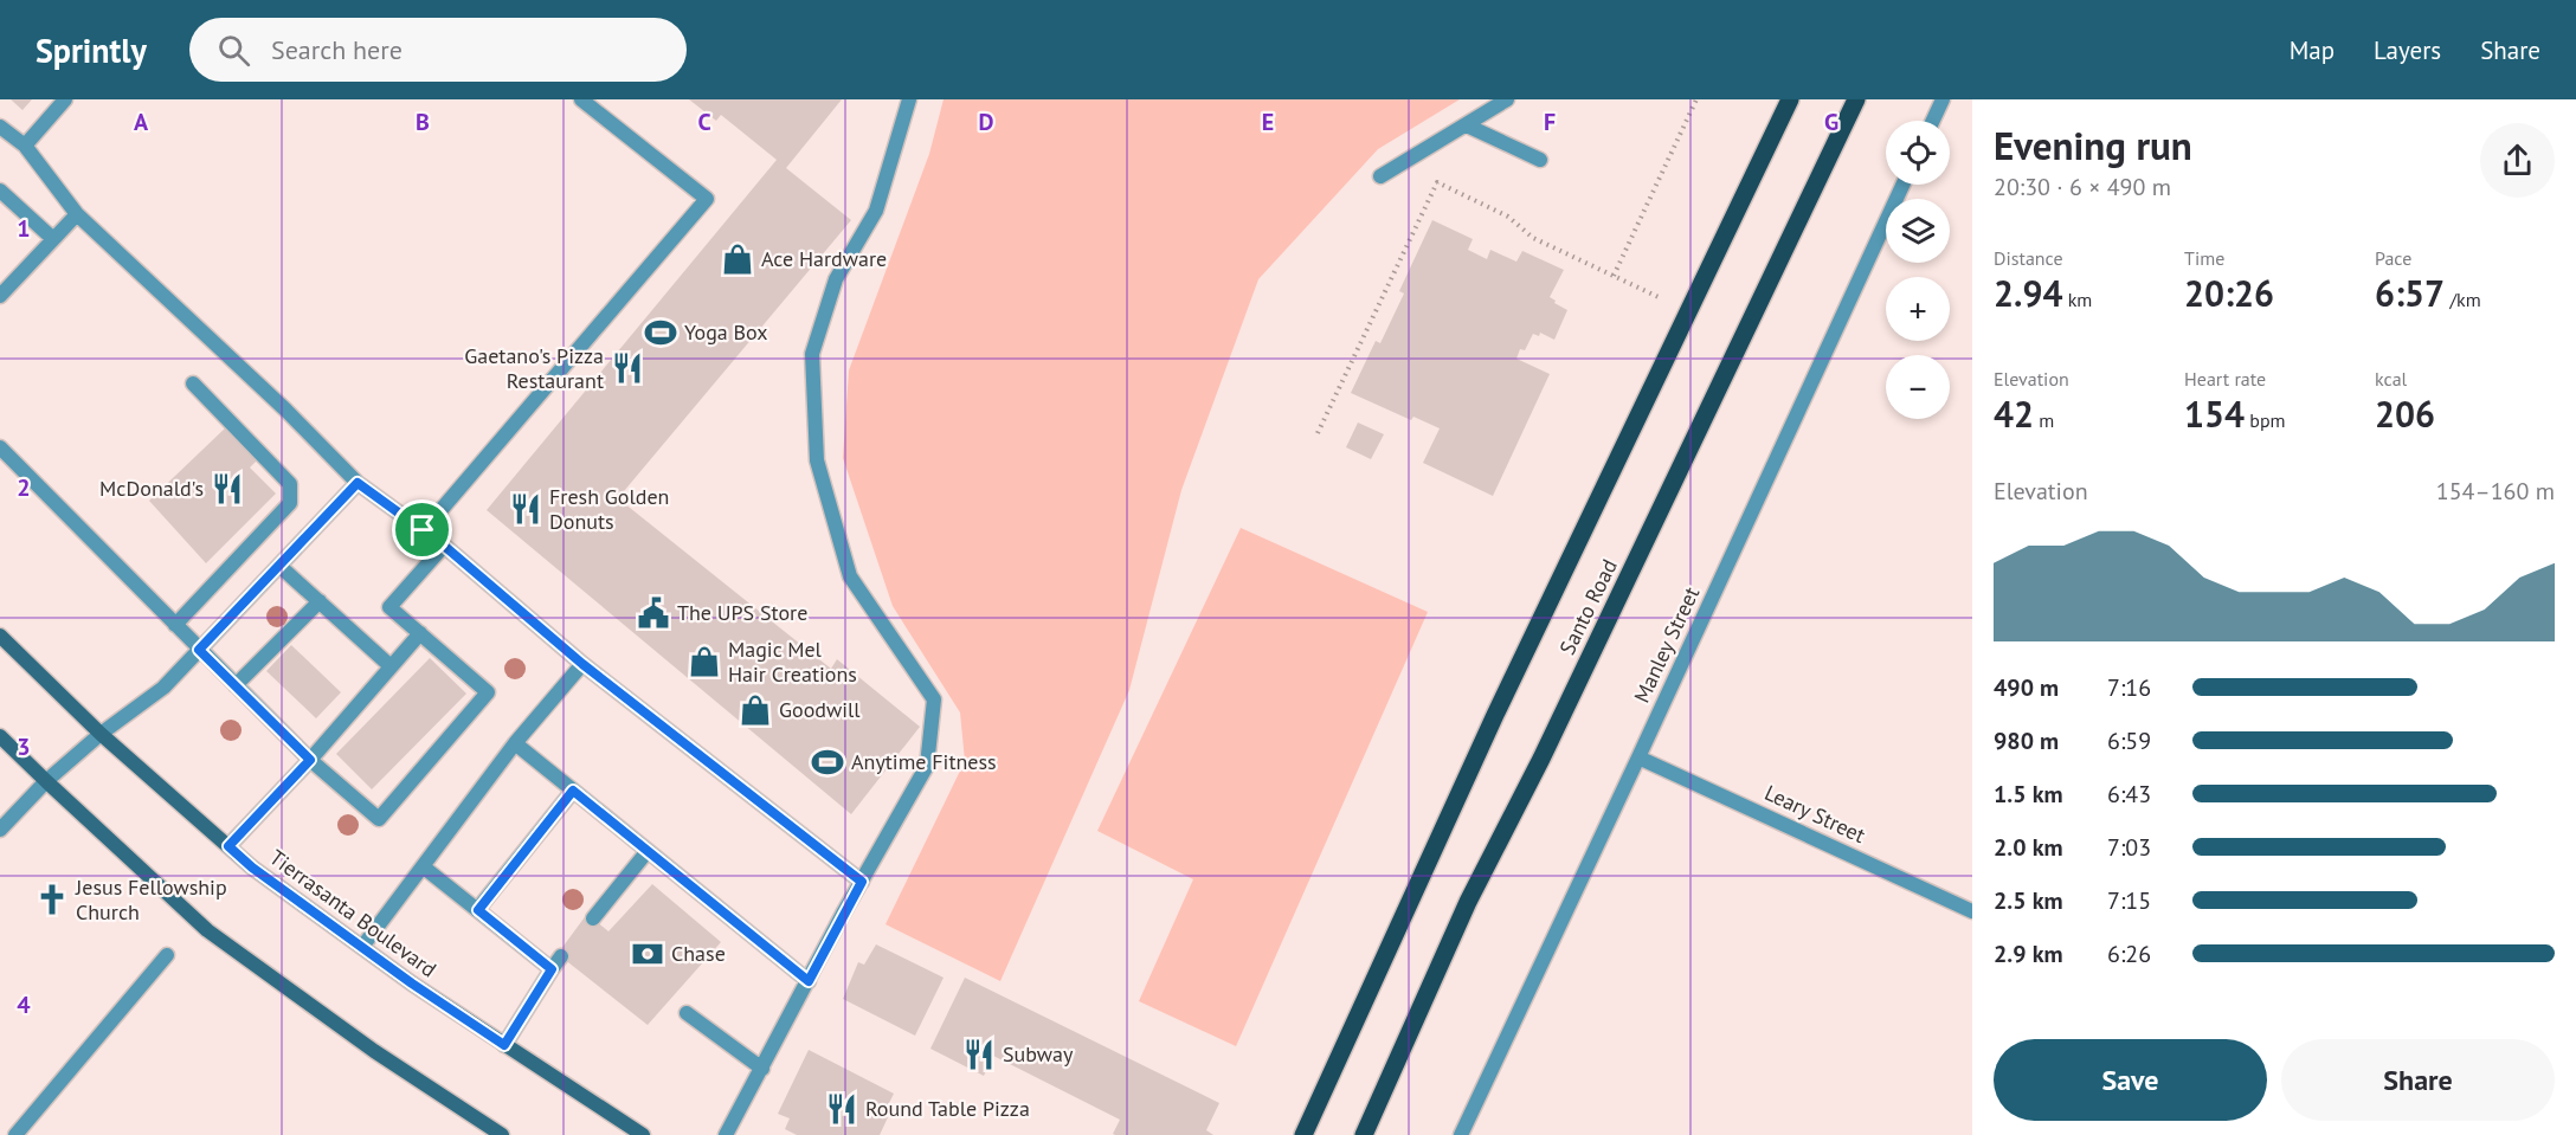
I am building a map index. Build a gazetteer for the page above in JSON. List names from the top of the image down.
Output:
{
  "streets": {
    "main road": ["Santo Road", "Tierrasanta Boulevard"],
    "street": ["Manley Street", "Leary Street"]
  },
  "crossings": [
    ["Manley Street", "Leary Street"]
  ],
  "places": {
    "shop": ["Ace Hardware", "Magic Mel Hair Creations", "Goodwill"],
    "sports": ["Yoga Box", "Anytime Fitness"],
    "restaurant": [
      "Gaetano's Pizza Restaurant",
      "McDonald's",
      "Fresh Golden Donuts",
      "Subway",
      "Round Table Pizza"
    ],
    "public building": ["The UPS Store"],
    "church": ["Jesus Fellowship Church"],
    "bank": ["Chase"]
  },
  "page": {
    "header": "Sprintly",
    "search": "Search here",
    "nav": ["Map", "Layers", "Share"],
    "heading": ["Evening run", "20:30 · 6 × 490 m"],
    "map_buttons": ["+", "−"],
    "stats": [
      ["Distance", "2.94 km"],
      ["Time", "20:26"],
      ["Pace", "6:57 /km"],
      ["Elevation", "42 m"],
      ["Heart rate", "154 bpm"],
      ["kcal", "206"]
    ],
    "chart": ["Elevation", "154–160 m"],
    "list": [
      {
        "name": "490 m",
        "note": "7:16"
      },
      {
        "name": "980 m",
        "note": "6:59"
      },
      {
        "name": "1.5 km",
        "note": "6:43"
      },
      {
        "name": "2.0 km",
        "note": "7:03"
      },
      {
        "name": "2.5 km",
        "note": "7:15"
      },
      {
        "name": "2.9 km",
        "note": "6:26"
      }
    ],
    "buttons": ["Save", "Share"]
  },
  "grid": {
    "columns": [
      "A",
      "B",
      "C",
      "D",
      "E",
      "F",
      "G"
    ],
    "rows": [
      "1",
      "2",
      "3",
      "4"
    ]
  }
}
